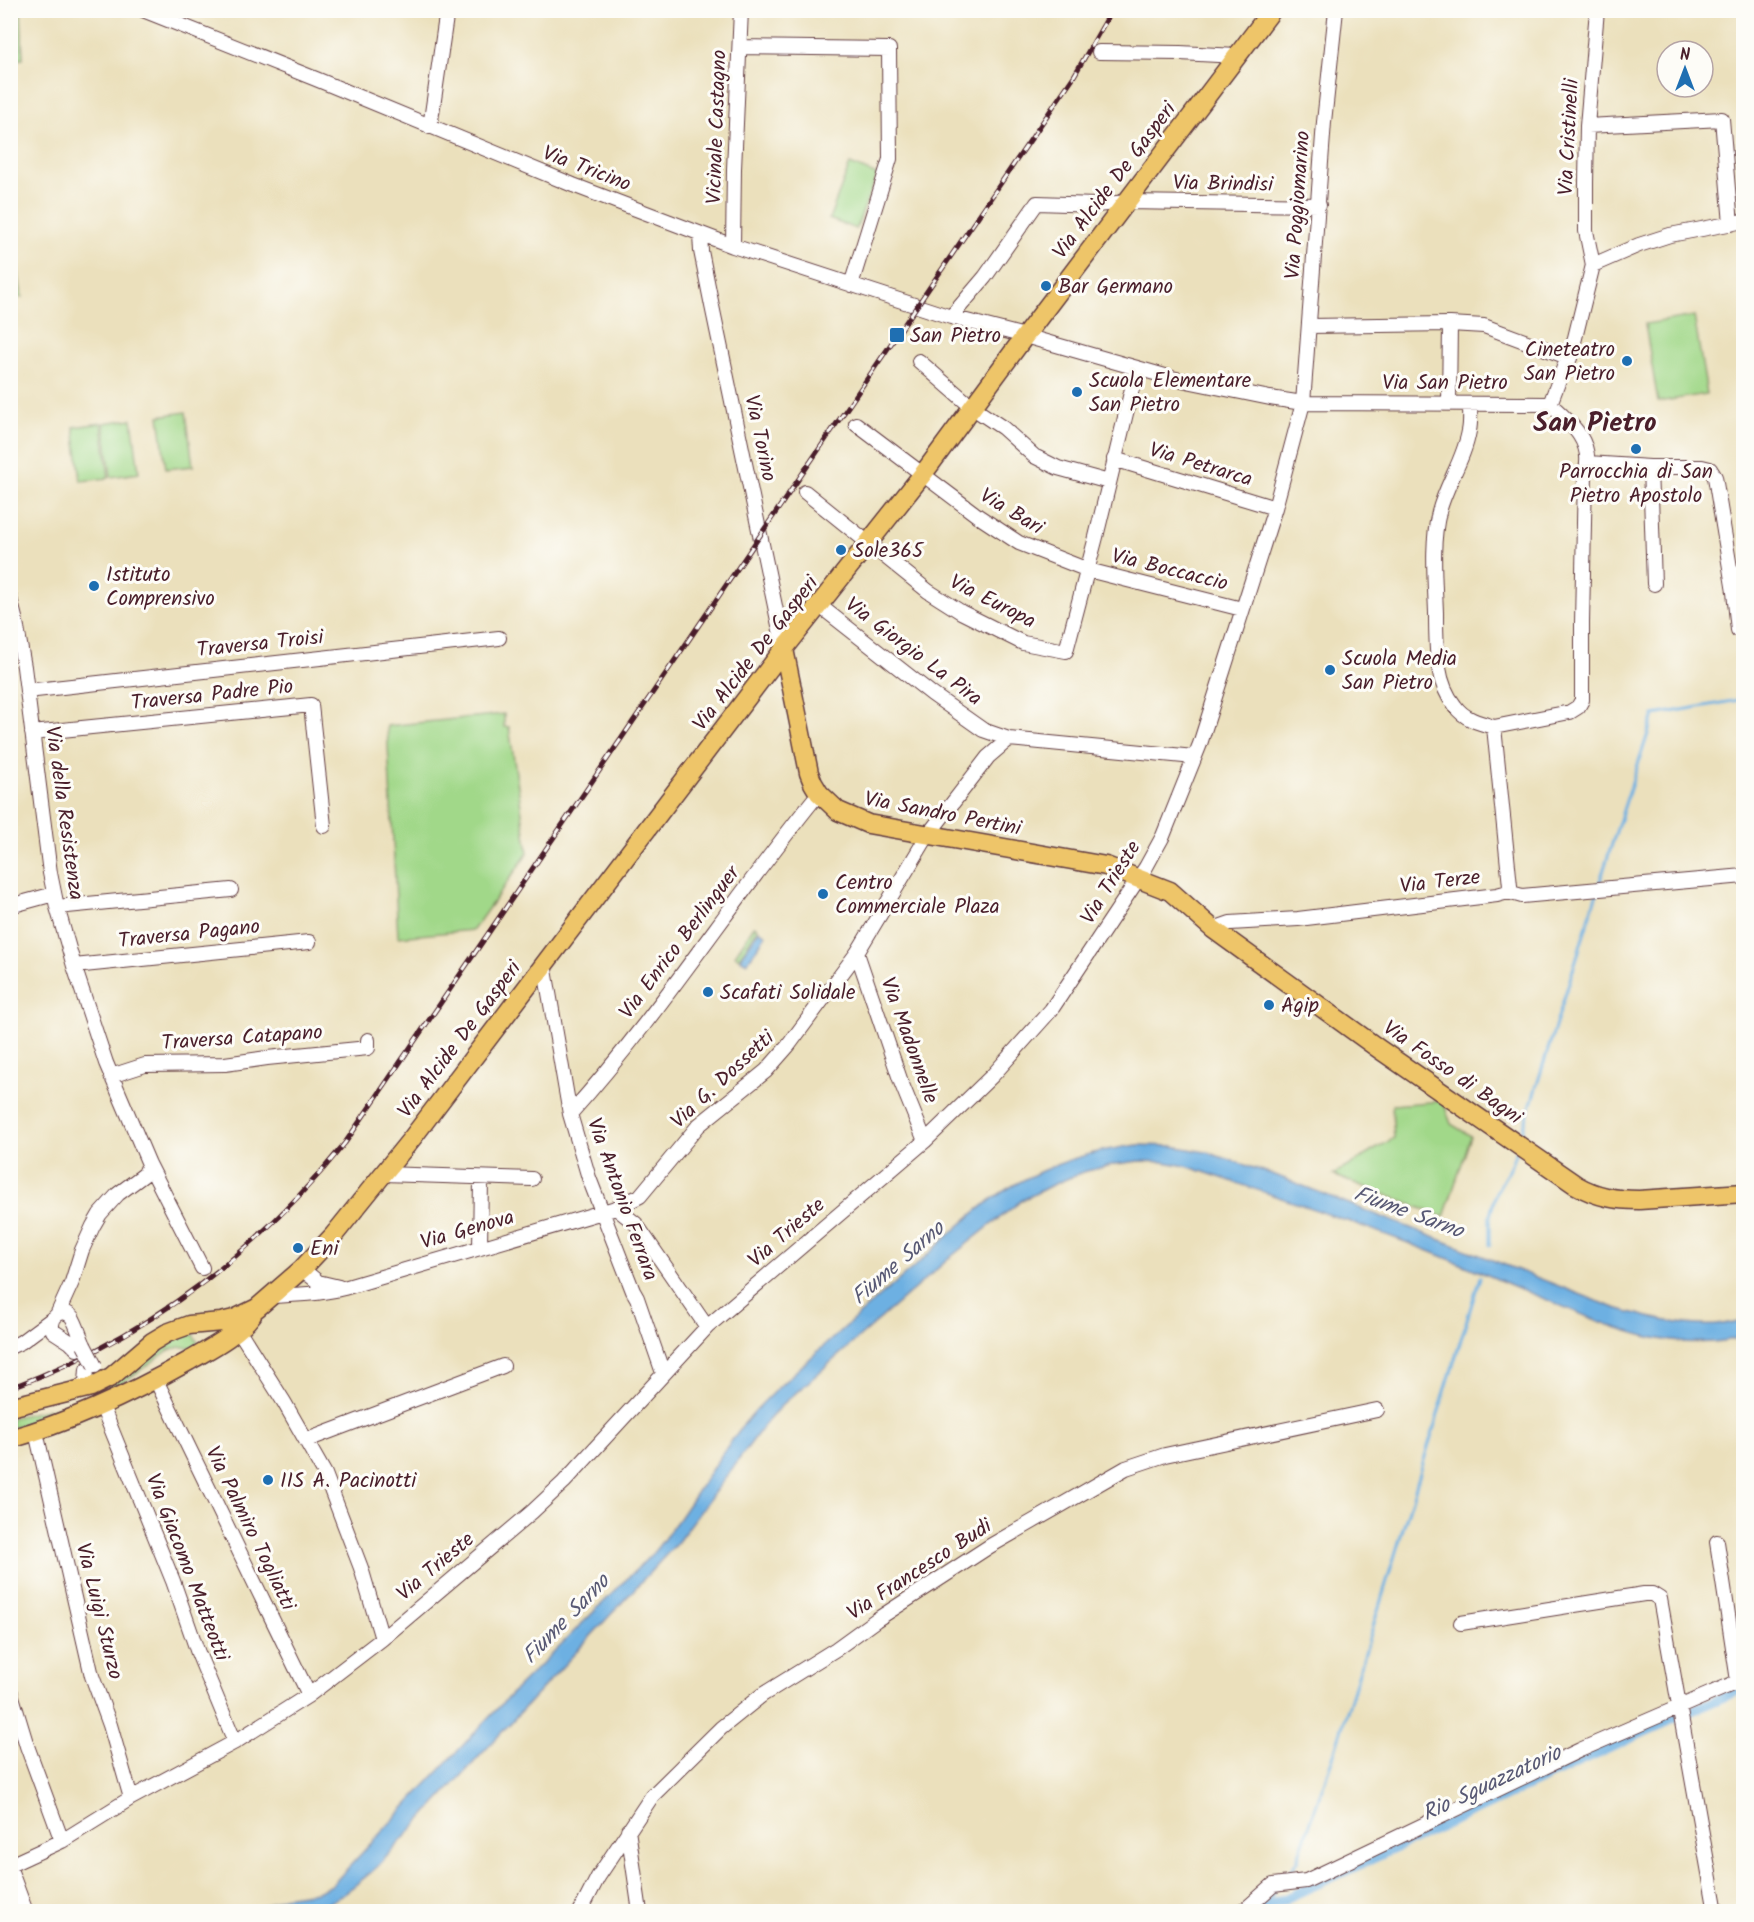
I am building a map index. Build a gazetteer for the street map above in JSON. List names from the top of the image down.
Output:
{
  "streets": {
    "main road": ["Via Alcide De Gasperi", "Via Sandro Pertini", "Via Fosso di Bagni"],
    "street": [
      "Vicinale Castagno",
      "Via Cristinelli",
      "Via Tricino",
      "Via Brindisi",
      "Via Poggiomarino",
      "Via San Pietro",
      "Via Torino",
      "Via Petrarca",
      "Via Bari",
      "Via Boccaccio",
      "Via Europa",
      "Traversa Troisi",
      "Via Giorgio La Pira",
      "Traversa Padre Pio",
      "Via della Resistenza",
      "Via Terze",
      "Via Trieste",
      "Traversa Pagano",
      "Via Enrico Berlinguer",
      "Traversa Catapano",
      "Via Madonnelle",
      "Via G. Dossetti",
      "Via Antonio Ferrara",
      "Via Genova",
      "Via Palmiro Togliatti",
      "Via Giacomo Matteotti",
      "Via Francesco Budi",
      "Via Luigi Sturzo"
    ]
  },
  "crossings": [
    ["Vicinale Castagno", "Via Tricino"],
    ["Via Tricino", "Via Alcide De Gasperi"],
    ["Via Tricino", "Via Brindisi"],
    ["Via Tricino", "Via San Pietro"],
    ["Via Tricino", "Via Torino"],
    ["Via Alcide De Gasperi", "Via Brindisi"],
    ["Via Alcide De Gasperi", "Via Torino"],
    ["Via Alcide De Gasperi", "Via Bari"],
    ["Via Alcide De Gasperi", "Via Europa"],
    ["Via Alcide De Gasperi", "Via Giorgio La Pira"],
    ["Via Alcide De Gasperi", "Via Sandro Pertini"],
    ["Via Alcide De Gasperi", "Via Antonio Ferrara"],
    ["Via Alcide De Gasperi", "Via Genova"],
    ["Via Alcide De Gasperi", "Via Palmiro Togliatti"],
    ["Via Alcide De Gasperi", "Via Giacomo Matteotti"],
    ["Via Alcide De Gasperi", "Via Luigi Sturzo"],
    ["Via Brindisi", "Via Poggiomarino"],
    ["Via Poggiomarino", "Via San Pietro"],
    ["Via Poggiomarino", "Via Trieste"],
    ["Via San Pietro", "Via Trieste"],
    ["Via Torino", "Via Sandro Pertini"],
    ["Via Petrarca", "Via Trieste"],
    ["Via Bari", "Via Boccaccio"],
    ["Via Bari", "Via Europa"],
    ["Via Boccaccio", "Via Europa"],
    ["Via Boccaccio", "Via Trieste"],
    ["Traversa Troisi", "Via della Resistenza"],
    ["Via Giorgio La Pira", "Via Trieste"],
    ["Via Giorgio La Pira", "Via G. Dossetti"],
    ["Traversa Padre Pio", "Via della Resistenza"],
    ["Via della Resistenza", "Traversa Pagano"],
    ["Via della Resistenza", "Traversa Catapano"],
    ["Via Sandro Pertini", "Via Trieste"],
    ["Via Sandro Pertini", "Via Enrico Berlinguer"],
    ["Via Sandro Pertini", "Via Fosso di Bagni"],
    ["Via Sandro Pertini", "Via G. Dossetti"],
    ["Via Terze", "Via Fosso di Bagni"],
    ["Via Trieste", "Via Madonnelle"],
    ["Via Trieste", "Via Fosso di Bagni"],
    ["Via Trieste", "Via Antonio Ferrara"],
    ["Via Trieste", "Via Palmiro Togliatti"],
    ["Via Trieste", "Via Giacomo Matteotti"],
    ["Via Trieste", "Via Luigi Sturzo"],
    ["Via Enrico Berlinguer", "Via Antonio Ferrara"],
    ["Via Madonnelle", "Via G. Dossetti"],
    ["Via G. Dossetti", "Via Antonio Ferrara"],
    ["Via G. Dossetti", "Via Genova"],
    ["Via Antonio Ferrara", "Via Genova"]
  ],
  "districts": ["San Pietro"],
  "water": ["Fiume Sarno", "Rio Sguazzatorio"],
  "places": {
    "other": [
      "Bar Germano",
      "Cineteatro San Pietro",
      "Scuola Elementare San Pietro",
      "Parrocchia di San Pietro Apostolo",
      "Sole365",
      "Istituto Comprensivo",
      "Scuola Media San Pietro",
      "Centro Commerciale Plaza",
      "Scafati Solidale",
      "Agip",
      "Eni",
      "IIS A. Pacinotti"
    ],
    "transit": ["San Pietro"]
  },
  "north": "top"
}
